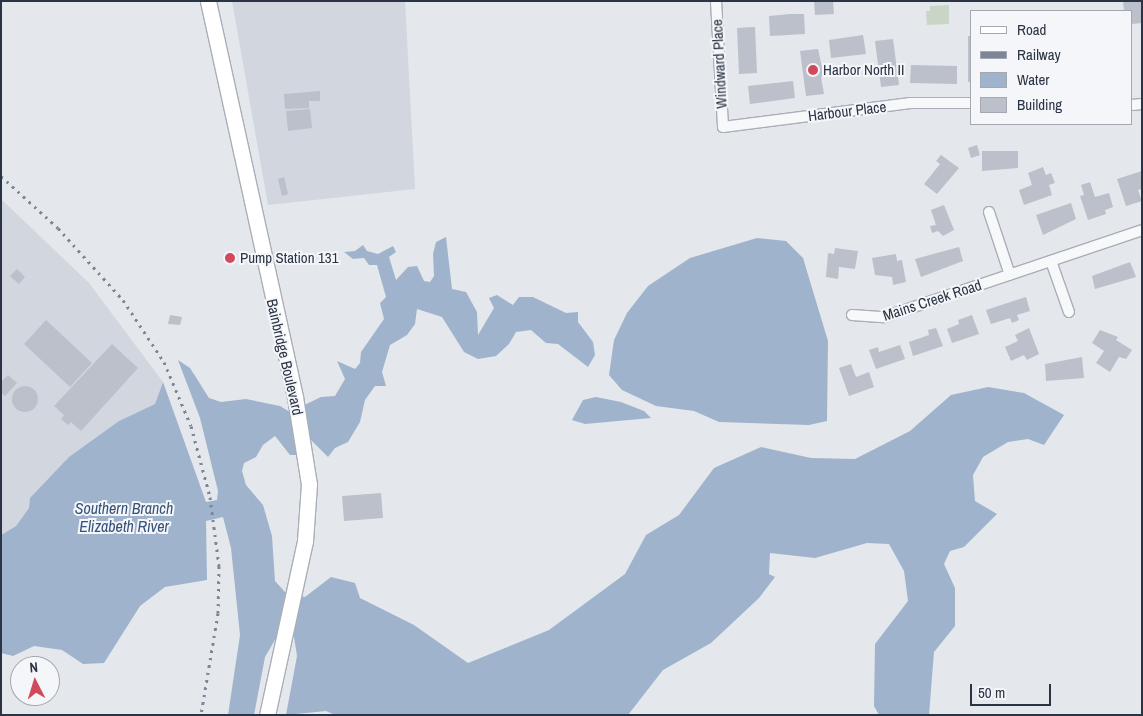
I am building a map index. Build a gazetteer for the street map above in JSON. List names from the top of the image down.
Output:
{
  "streets": {
    "main road": ["Bainbridge Boulevard"],
    "street": ["Windward Place", "Harbour Place", "Mains Creek Road"]
  },
  "crossings": [
    ["Windward Place", "Harbour Place"]
  ],
  "water": ["Southern Branch Elizabeth River"],
  "places": ["Harbor North II", "Pump Station 131"],
  "legend": [
    "Road",
    "Railway",
    "Water",
    "Building"
  ],
  "scale_bar": "50 m",
  "north": "top"
}
